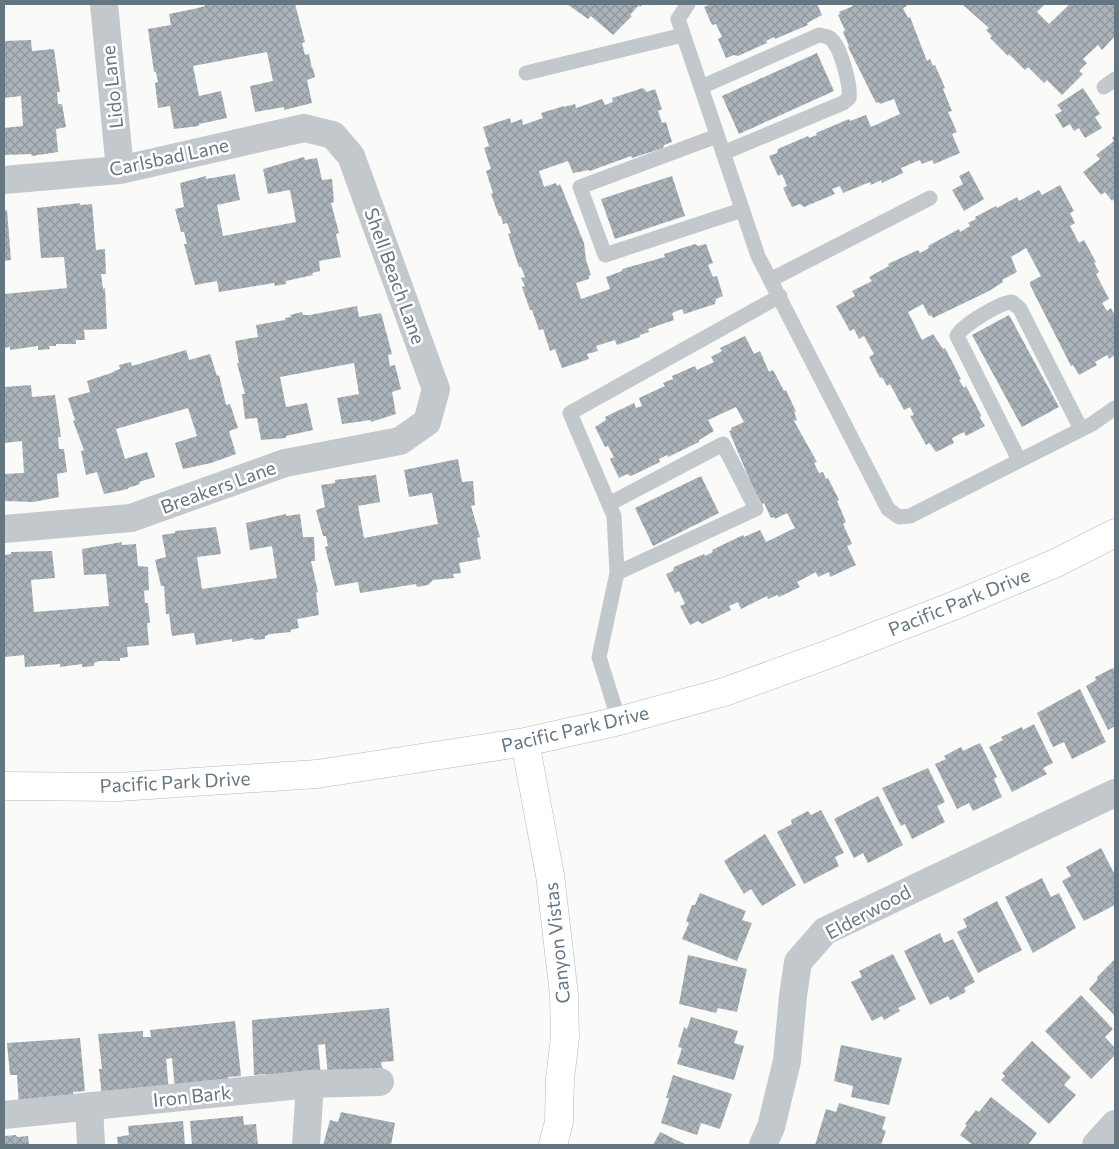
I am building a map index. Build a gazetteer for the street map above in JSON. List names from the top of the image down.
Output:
{
  "streets": {
    "main road": ["Pacific Park Drive", "Canyon Vistas"],
    "street": [
      "Lido Lane",
      "Carlsbad Lane",
      "Shell Beach Lane",
      "Breakers Lane",
      "Elderwood",
      "Iron Bark"
    ]
  },
  "crossings": [
    ["Lido Lane", "Carlsbad Lane"],
    ["Carlsbad Lane", "Shell Beach Lane"],
    ["Shell Beach Lane", "Breakers Lane"],
    ["Pacific Park Drive", "Canyon Vistas"]
  ]
}
